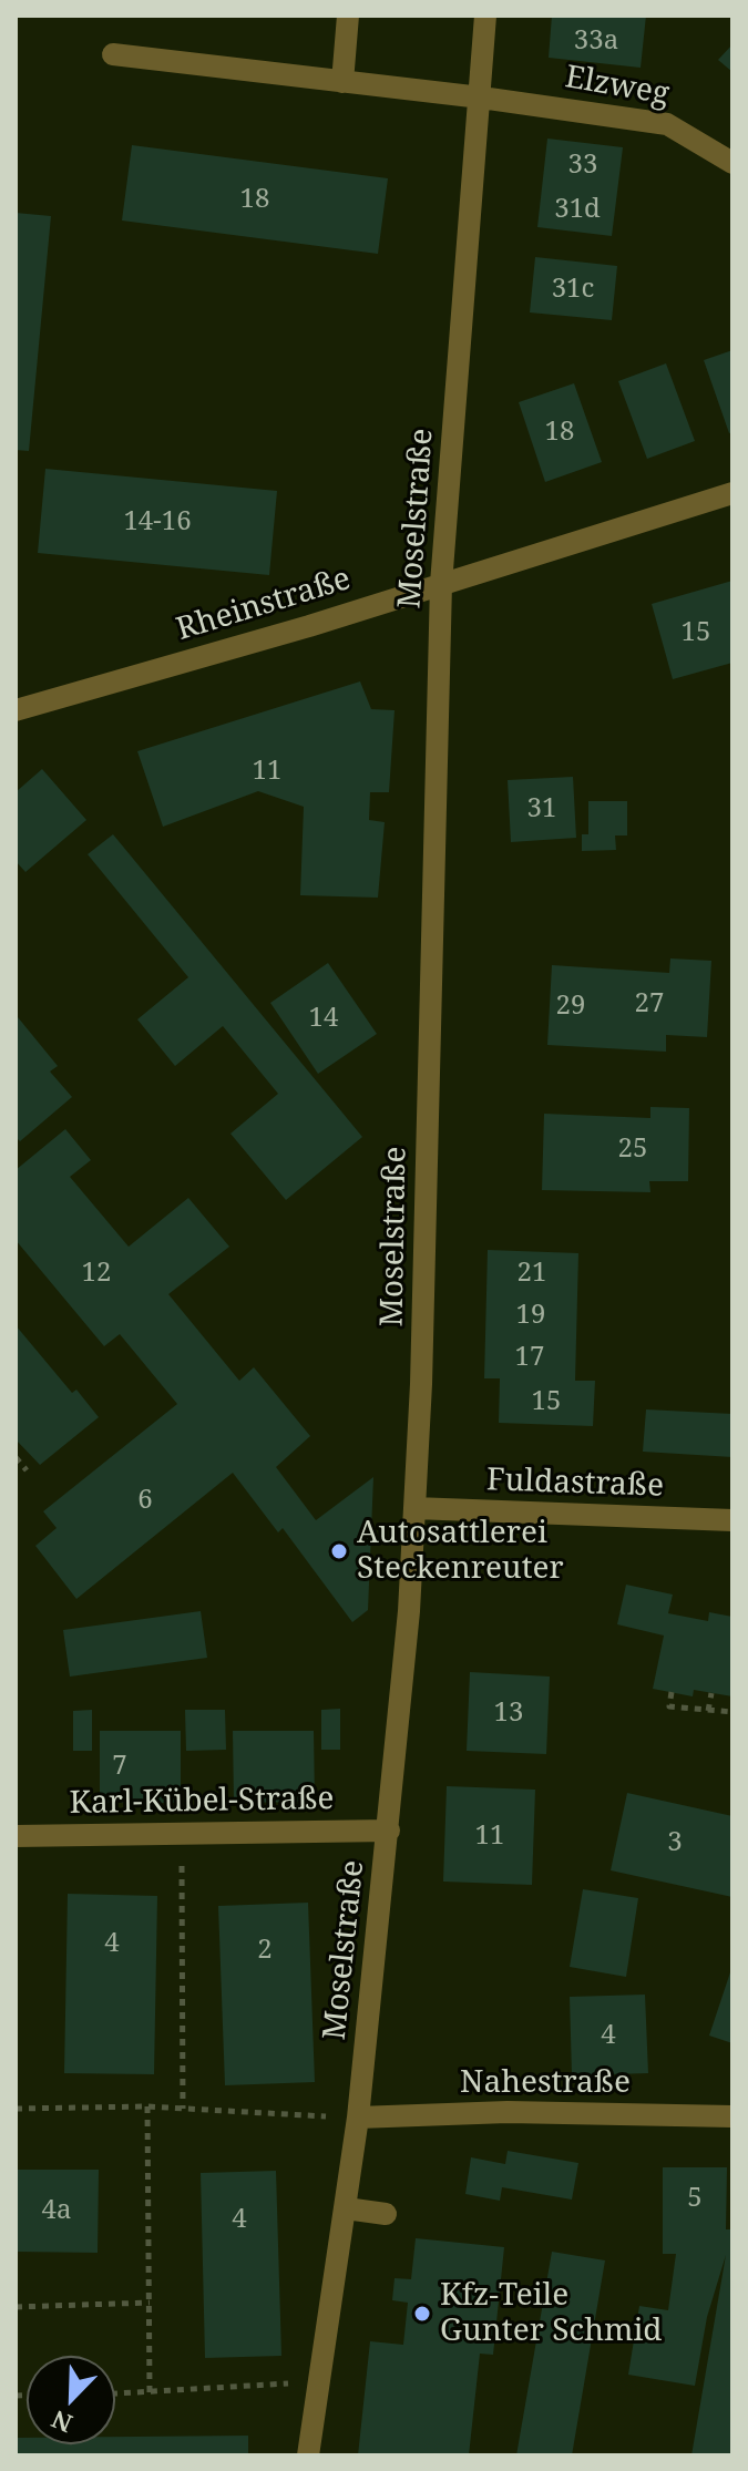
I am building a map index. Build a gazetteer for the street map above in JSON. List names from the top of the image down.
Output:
{
  "streets": {
    "street": [
      "Elzweg",
      "Moselstraße",
      "Rheinstraße",
      "Fuldastraße",
      "Karl-Kübel-Straße",
      "Nahestraße"
    ]
  },
  "crossings": [
    ["Elzweg", "Moselstraße"],
    ["Moselstraße", "Rheinstraße"],
    ["Moselstraße", "Fuldastraße"],
    ["Moselstraße", "Karl-Kübel-Straße"],
    ["Moselstraße", "Nahestraße"]
  ],
  "places": ["Autosattlerei Steckenreuter", "Kfz-Teile Gunter Schmid"],
  "house_numbers": [
    "33a",
    "33",
    "18",
    "31d",
    "31c",
    "18",
    "14-16",
    "15",
    "11",
    "31",
    "27",
    "29",
    "14",
    "25",
    "12",
    "21",
    "19",
    "17",
    "15",
    "6",
    "13",
    "7",
    "11",
    "3",
    "4",
    "2",
    "4",
    "5",
    "4a",
    "4"
  ],
  "north": "bottom left"
}
